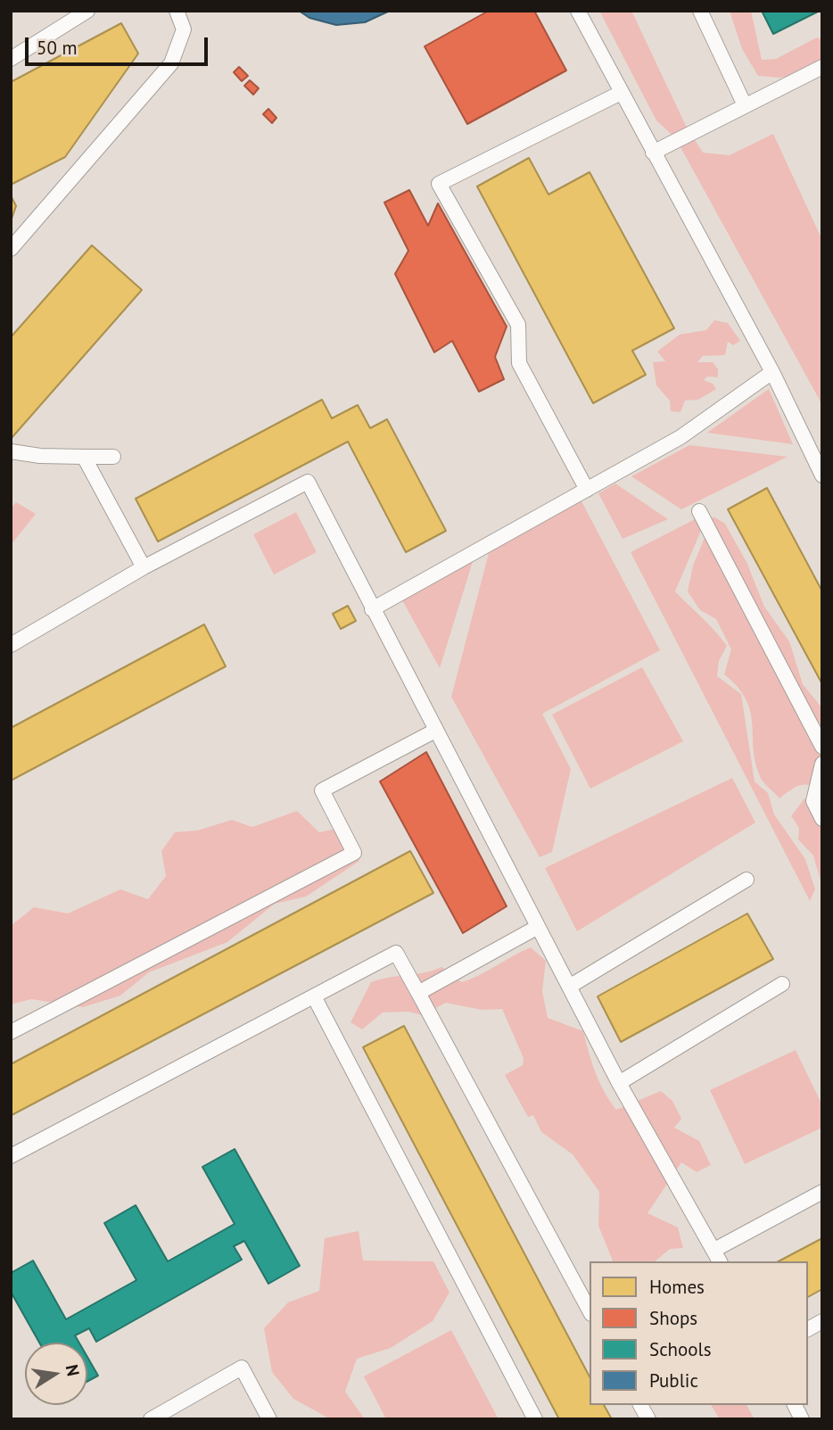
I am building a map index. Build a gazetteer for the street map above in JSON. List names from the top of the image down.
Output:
{
  "legend": [
    "Homes",
    "Shops",
    "Schools",
    "Public"
  ],
  "scale_bar": "50 m",
  "north": "right"
}
